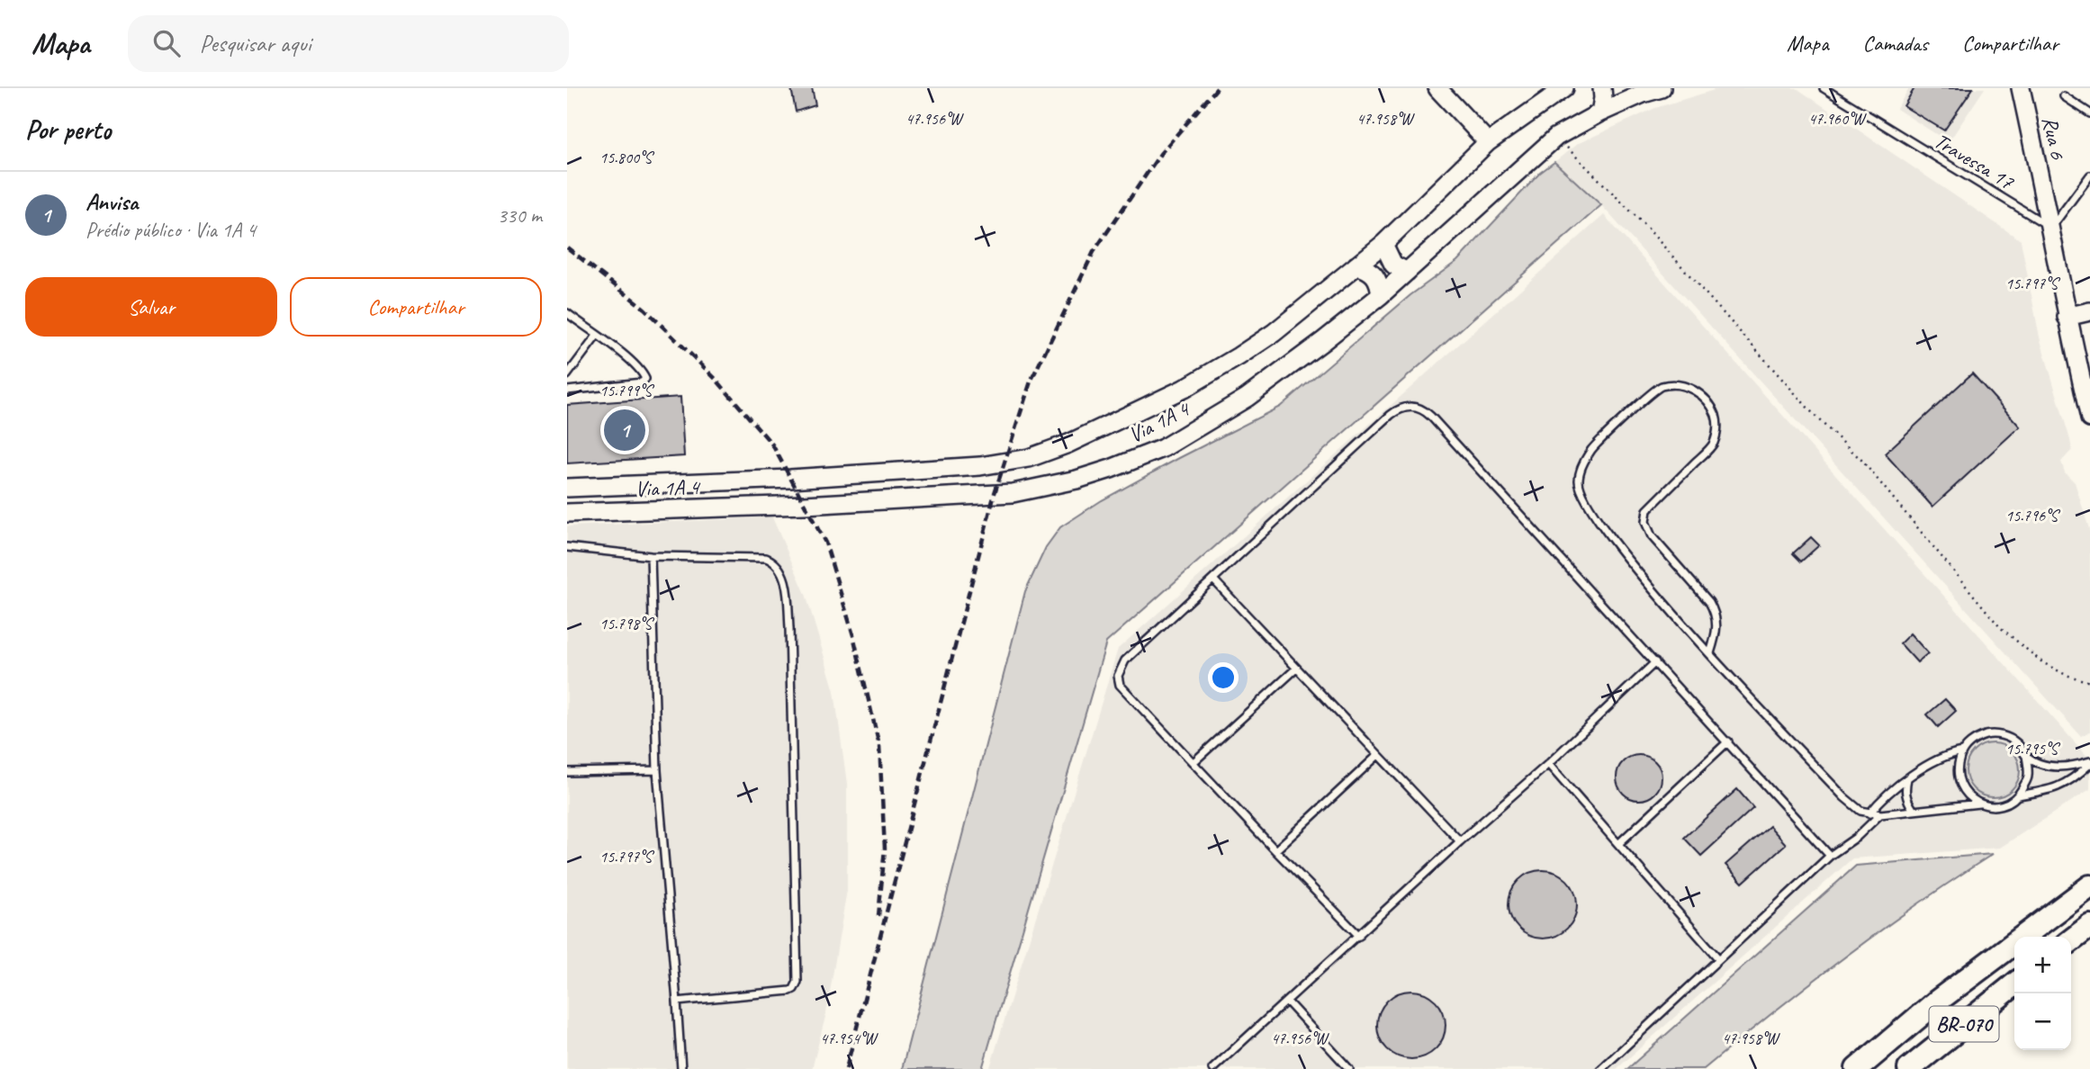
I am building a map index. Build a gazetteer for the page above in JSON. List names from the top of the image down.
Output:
{
  "streets": {
    "highway": ["BR-070"],
    "main road": ["Rua 6", "Via 1A 4"],
    "lane": ["Travessa 17"]
  },
  "crossings": [
    ["Rua 6", "Travessa 17"]
  ],
  "page": {
    "header": "Mapa",
    "search": "Pesquisar aqui",
    "nav": ["Mapa", "Camadas", "Compartilhar"],
    "heading": "Por perto",
    "list": [
      {
        "mark": "1",
        "name": "Anvisa",
        "note": "Prédio público · Via 1A 4",
        "value": "330 m"
      }
    ],
    "buttons": ["Salvar", "Compartilhar"],
    "pins": "1",
    "map_buttons": ["+", "−"]
  },
  "coordinates": [
    "47.956°W",
    "47.958°W",
    "47.960°W",
    "15.800°S",
    "15.797°S",
    "15.799°S",
    "15.796°S",
    "15.798°S",
    "15.795°S",
    "47.954°W"
  ]
}
